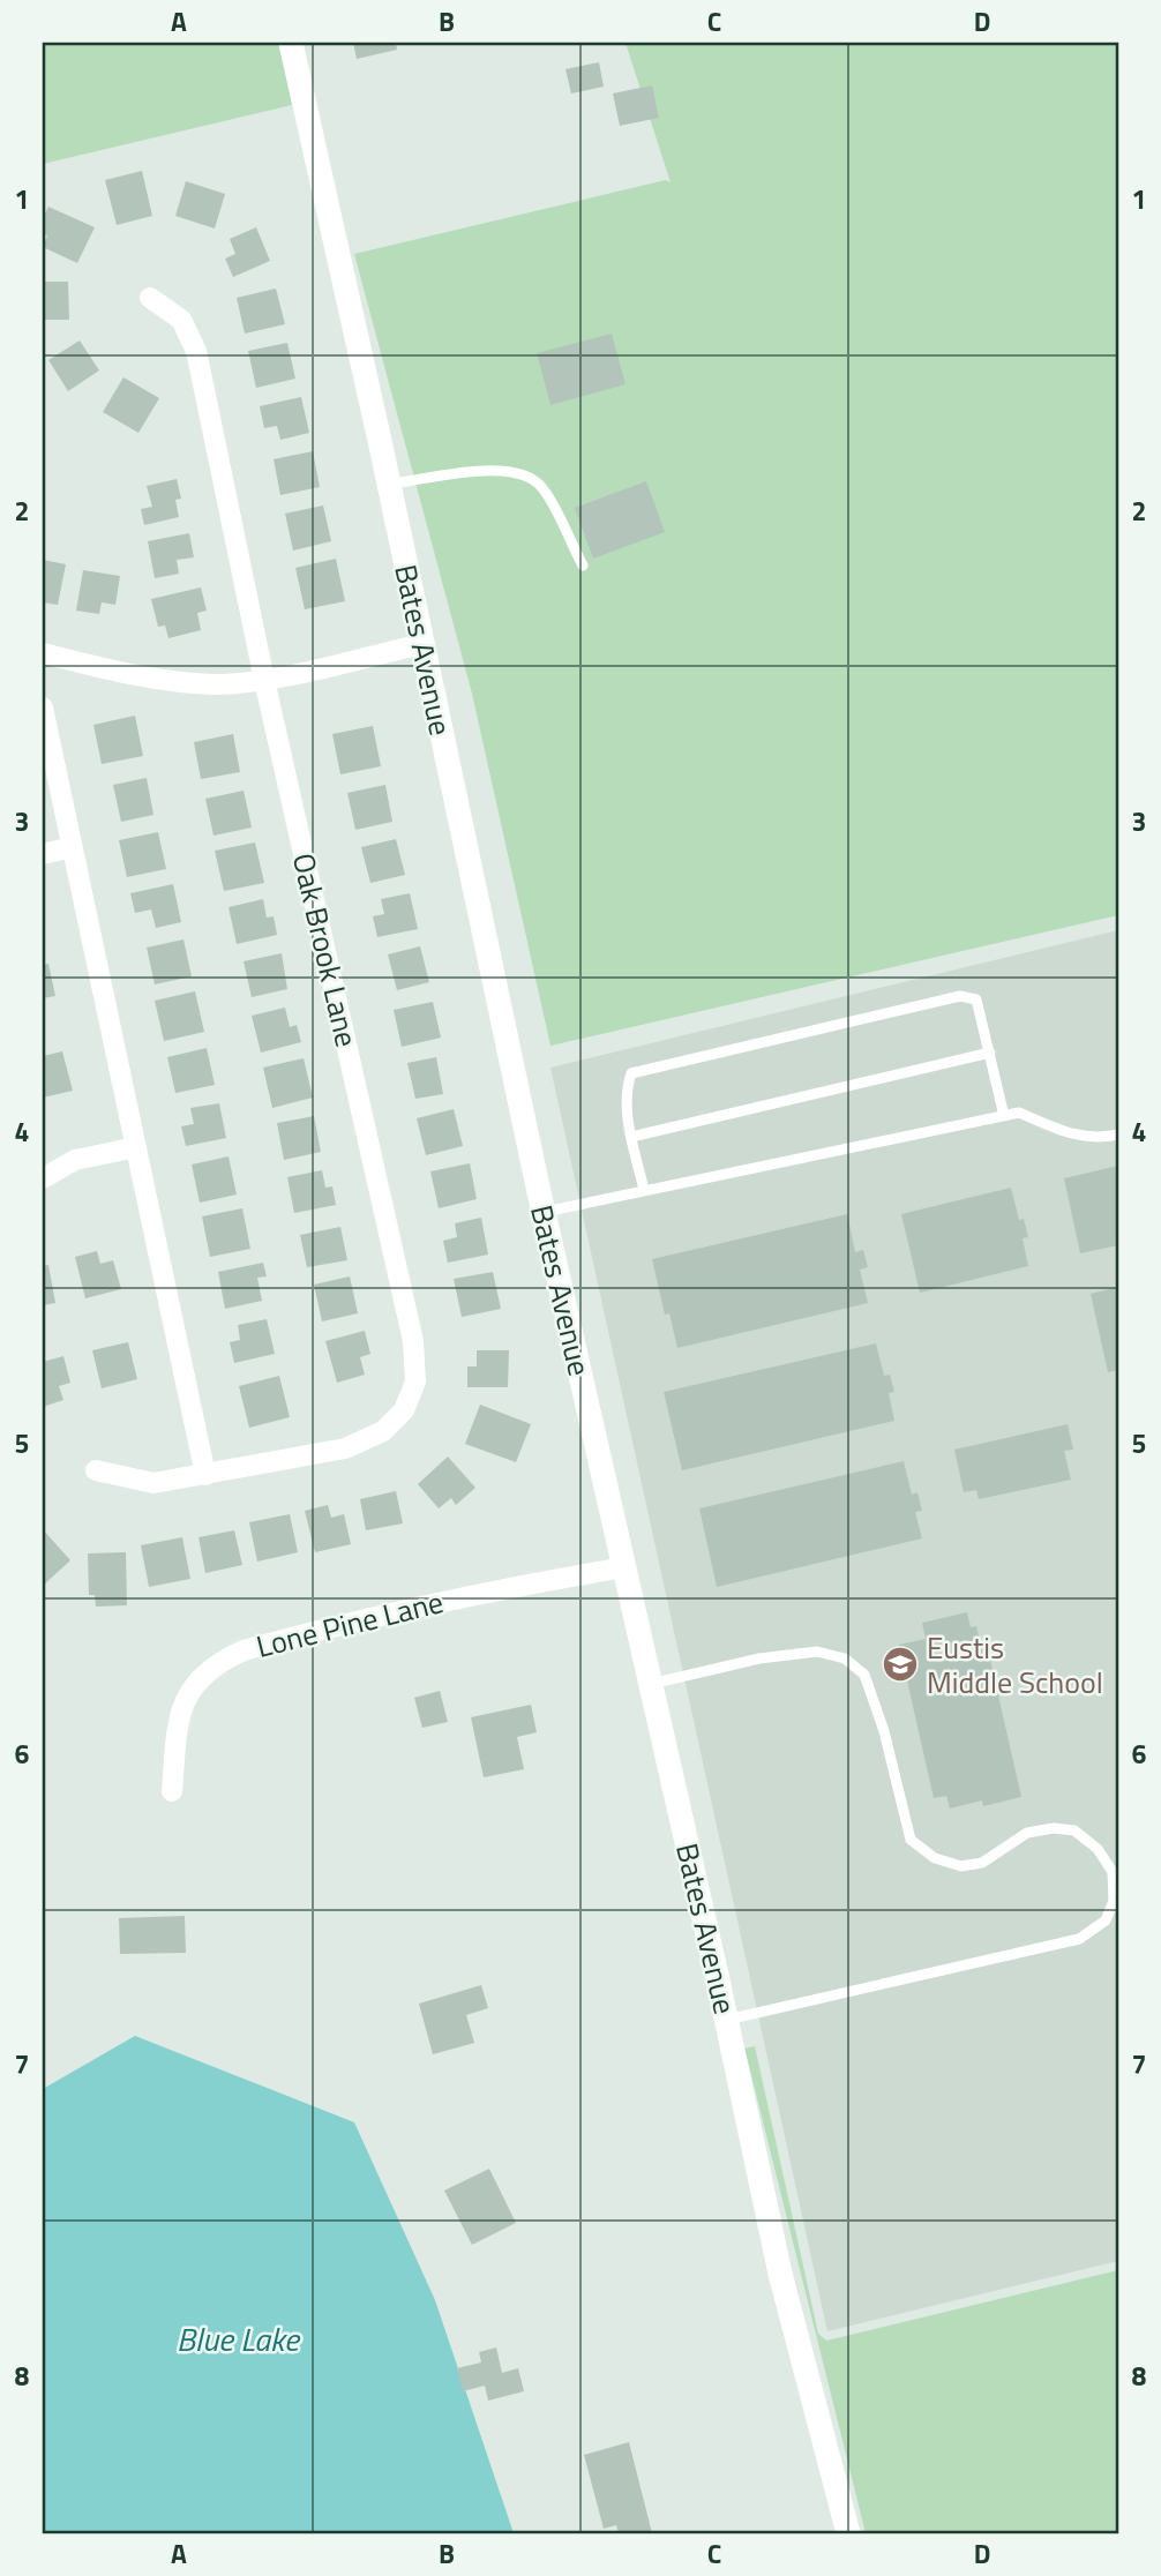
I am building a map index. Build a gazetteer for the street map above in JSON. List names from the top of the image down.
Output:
{
  "streets": {
    "street": ["Bates Avenue", "Oak Brook Lane", "Lone Pine Lane"]
  },
  "crossings": [
    ["Bates Avenue", "Lone Pine Lane"]
  ],
  "water": ["Blue Lake"],
  "places": {
    "school or university": ["Eustis Middle School"]
  },
  "grid": {
    "columns": [
      "A",
      "B",
      "C",
      "D"
    ],
    "rows": [
      "1",
      "2",
      "3",
      "4",
      "5",
      "6",
      "7",
      "8"
    ]
  }
}
